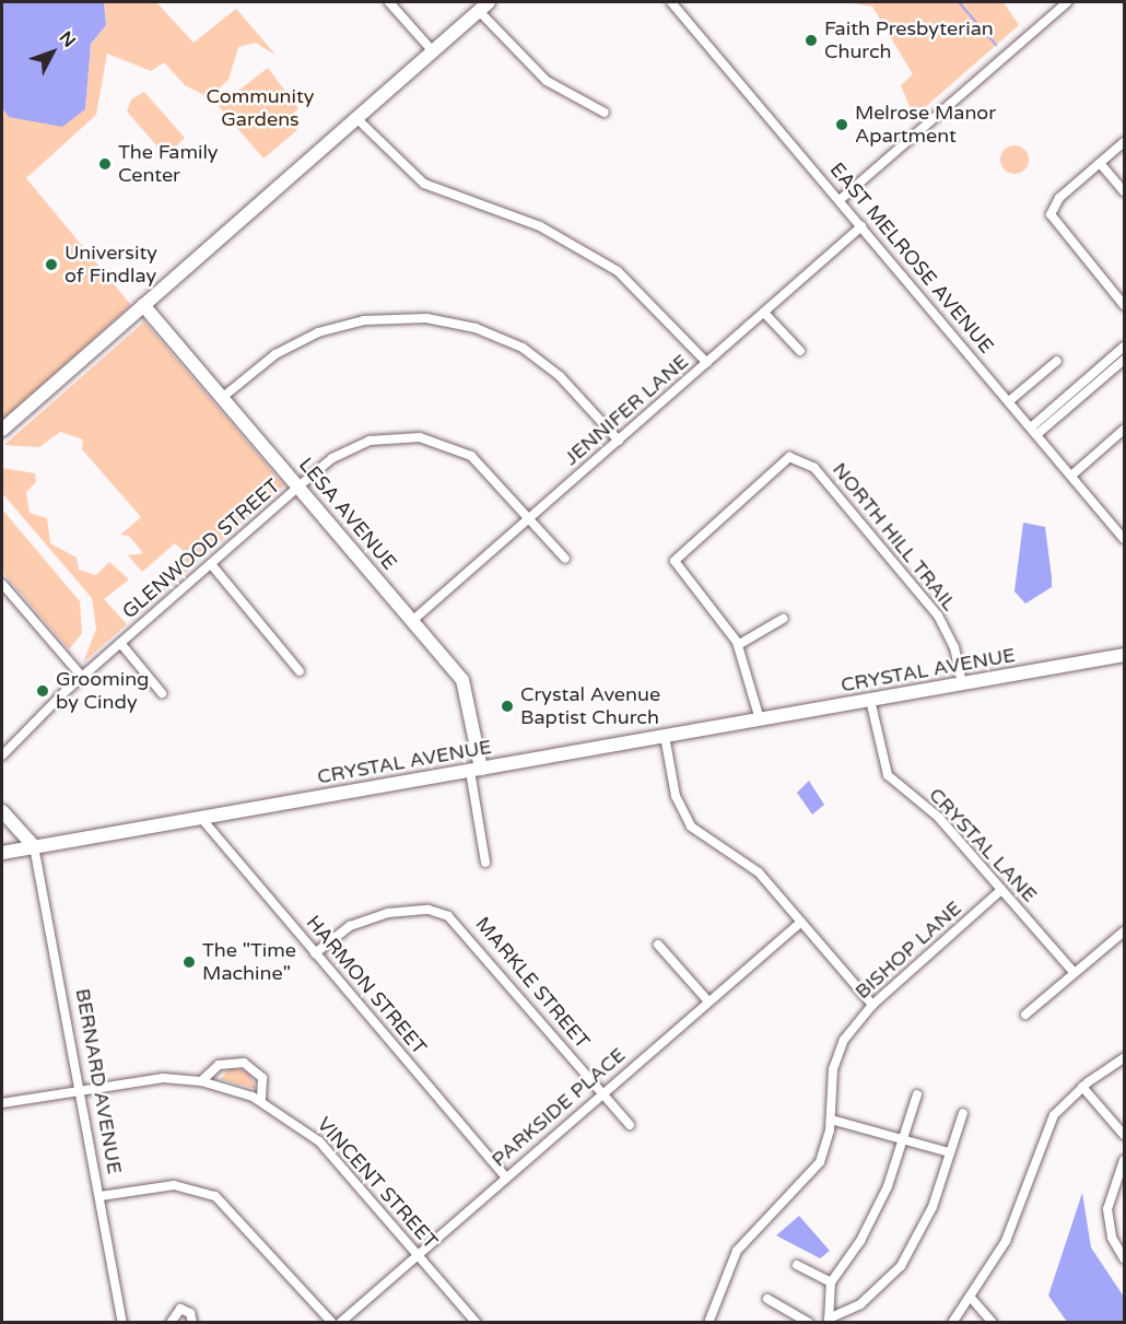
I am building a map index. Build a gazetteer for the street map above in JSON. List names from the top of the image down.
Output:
{
  "streets": {
    "street": [
      "EAST MELROSE AVENUE",
      "JENNIFER LANE",
      "LESA AVENUE",
      "NORTH HILL TRAIL",
      "GLENWOOD STREET",
      "CRYSTAL AVENUE",
      "CRYSTAL LANE",
      "BISHOP LANE",
      "MARKLE STREET",
      "HARMON STREET",
      "BERNARD AVENUE",
      "PARKSIDE PLACE",
      "VINCENT STREET"
    ]
  },
  "crossings": [
    ["EAST MELROSE AVENUE", "JENNIFER LANE"],
    ["JENNIFER LANE", "LESA AVENUE"],
    ["JENNIFER LANE", "GLENWOOD STREET"],
    ["LESA AVENUE", "GLENWOOD STREET"],
    ["LESA AVENUE", "CRYSTAL AVENUE"],
    ["NORTH HILL TRAIL", "CRYSTAL AVENUE"],
    ["CRYSTAL AVENUE", "CRYSTAL LANE"],
    ["CRYSTAL AVENUE", "HARMON STREET"],
    ["CRYSTAL AVENUE", "BERNARD AVENUE"],
    ["CRYSTAL LANE", "BISHOP LANE"],
    ["MARKLE STREET", "HARMON STREET"],
    ["MARKLE STREET", "PARKSIDE PLACE"],
    ["HARMON STREET", "PARKSIDE PLACE"],
    ["BERNARD AVENUE", "VINCENT STREET"],
    ["PARKSIDE PLACE", "VINCENT STREET"]
  ],
  "parks": ["Community Gardens"],
  "places": [
    "Faith Presbyterian Church",
    "Melrose Manor Apartment",
    "The Family Center",
    "University of Findlay",
    "Grooming by Cindy",
    "Crystal Avenue Baptist Church",
    "The \"Time Machine\""
  ],
  "north": "top right"
}
